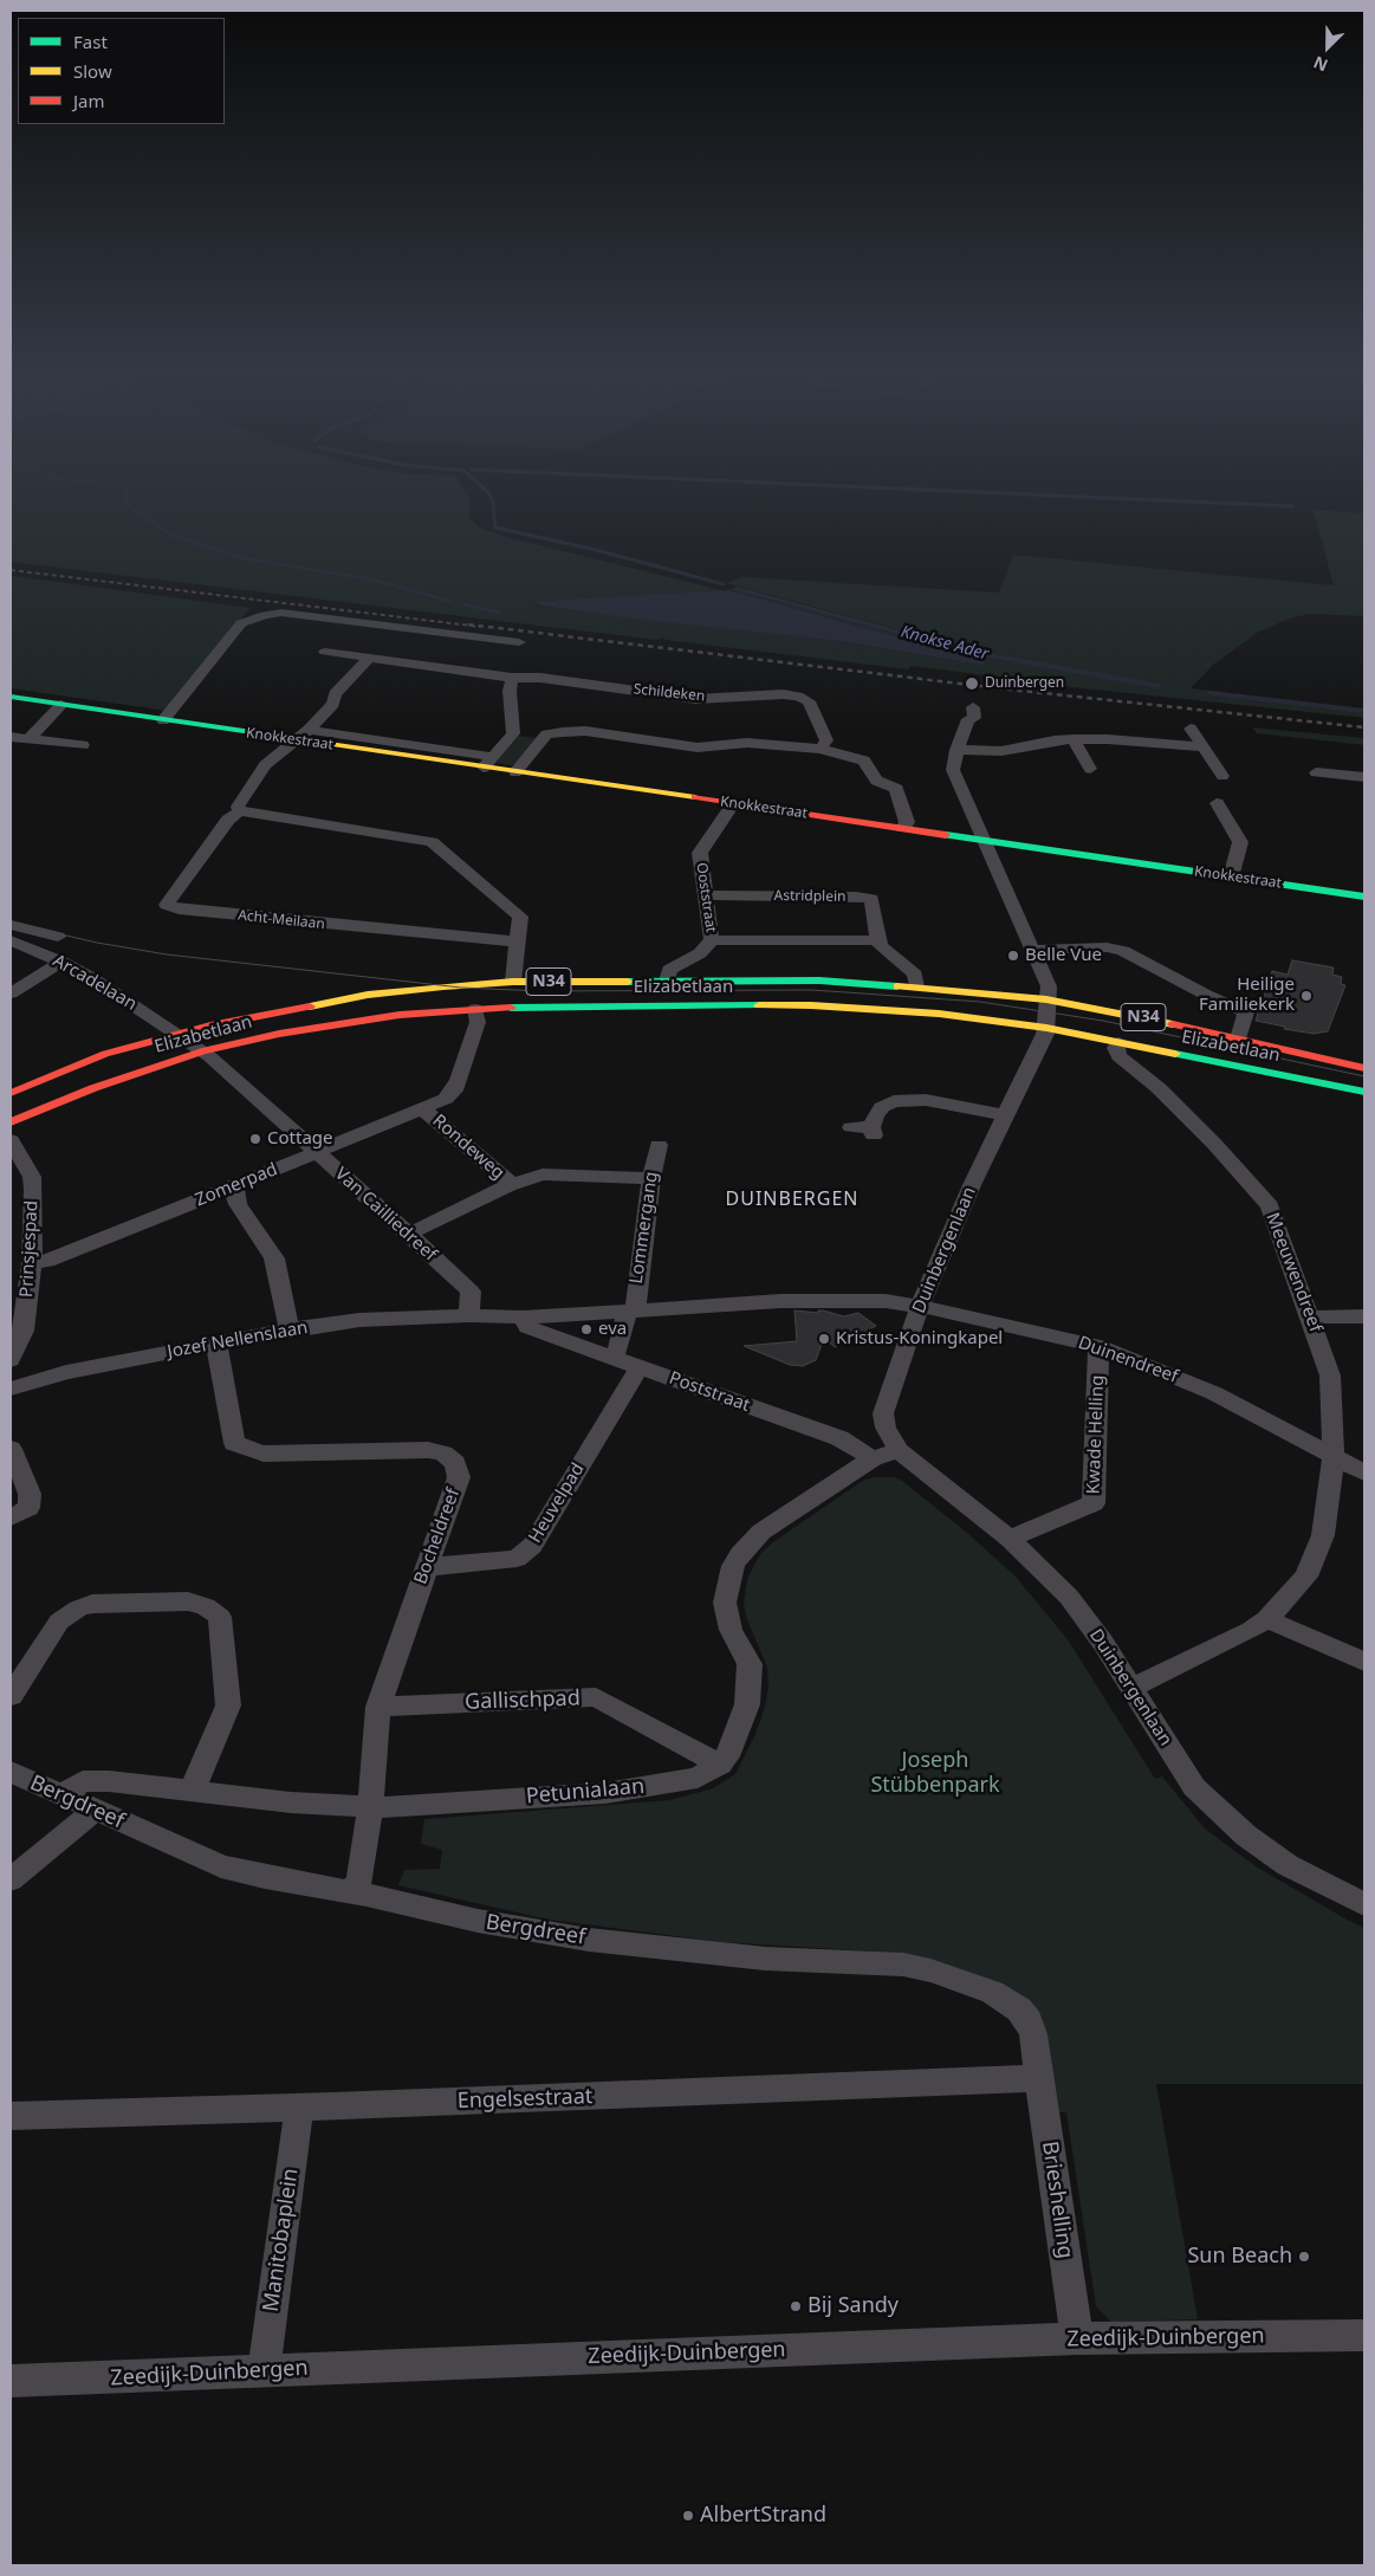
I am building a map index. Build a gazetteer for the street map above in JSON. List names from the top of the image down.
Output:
{
  "streets": {
    "main road": ["Knokkestraat", "N34", "Elizabetlaan"],
    "street": [
      "Schildeken",
      "Astridplein",
      "Ooststraat",
      "Acht-Meilaan",
      "Arcadelaan",
      "Rondeweg",
      "Zomerpad",
      "Van Cailliedreef",
      "Lommergang",
      "Prinsjespad",
      "Duinbergenlaan",
      "Meeuwendreef",
      "Jozef Nellenslaan",
      "Duinendreef",
      "Poststraat",
      "Kwade Helling",
      "Heuvelpad",
      "Bocheldreef",
      "Gallischpad",
      "Petunialaan",
      "Bergdreef",
      "Engelsestraat",
      "Brieshelling",
      "Manitobaplein",
      "Zeedijk-Duinbergen"
    ]
  },
  "crossings": [
    ["Knokkestraat", "Ooststraat"],
    ["Knokkestraat", "Acht-Meilaan"],
    ["Knokkestraat", "Duinbergenlaan"],
    ["Astridplein", "Ooststraat"],
    ["Ooststraat", "Elizabetlaan"],
    ["Arcadelaan", "Elizabetlaan"],
    ["Arcadelaan", "Van Cailliedreef"],
    ["Elizabetlaan", "Zomerpad"],
    ["Elizabetlaan", "Van Cailliedreef"],
    ["Elizabetlaan", "Duinbergenlaan"],
    ["Elizabetlaan", "Meeuwendreef"],
    ["Rondeweg", "Zomerpad"],
    ["Rondeweg", "Van Cailliedreef"],
    ["Zomerpad", "Van Cailliedreef"],
    ["Zomerpad", "Prinsjespad"],
    ["Van Cailliedreef", "Jozef Nellenslaan"],
    ["Van Cailliedreef", "Duinendreef"],
    ["Lommergang", "Duinendreef"],
    ["Duinbergenlaan", "Meeuwendreef"],
    ["Duinbergenlaan", "Duinendreef"],
    ["Duinbergenlaan", "Kwade Helling"],
    ["Meeuwendreef", "Duinendreef"],
    ["Jozef Nellenslaan", "Duinendreef"],
    ["Jozef Nellenslaan", "Bocheldreef"],
    ["Duinendreef", "Poststraat"],
    ["Duinendreef", "Kwade Helling"],
    ["Poststraat", "Heuvelpad"],
    ["Heuvelpad", "Bocheldreef"],
    ["Bocheldreef", "Gallischpad"],
    ["Bocheldreef", "Petunialaan"],
    ["Bocheldreef", "Bergdreef"],
    ["Gallischpad", "Petunialaan"],
    ["Petunialaan", "Bergdreef"],
    ["Bergdreef", "Engelsestraat"],
    ["Bergdreef", "Brieshelling"],
    ["Engelsestraat", "Brieshelling"],
    ["Engelsestraat", "Manitobaplein"],
    ["Brieshelling", "Zeedijk-Duinbergen"],
    ["Manitobaplein", "Zeedijk-Duinbergen"]
  ],
  "districts": ["DUINBERGEN"],
  "water": ["Knokse Ader"],
  "parks": ["Joseph Stübbenpark"],
  "places": [
    "Duinbergen",
    "Belle Vue",
    "Heilige Familiekerk",
    "Cottage",
    "eva",
    "Kristus-Koningkapel",
    "Sun Beach",
    "Bij Sandy",
    "AlbertStrand"
  ],
  "legend": ["Fast", "Slow", "Jam"],
  "north": "bottom left"
}
